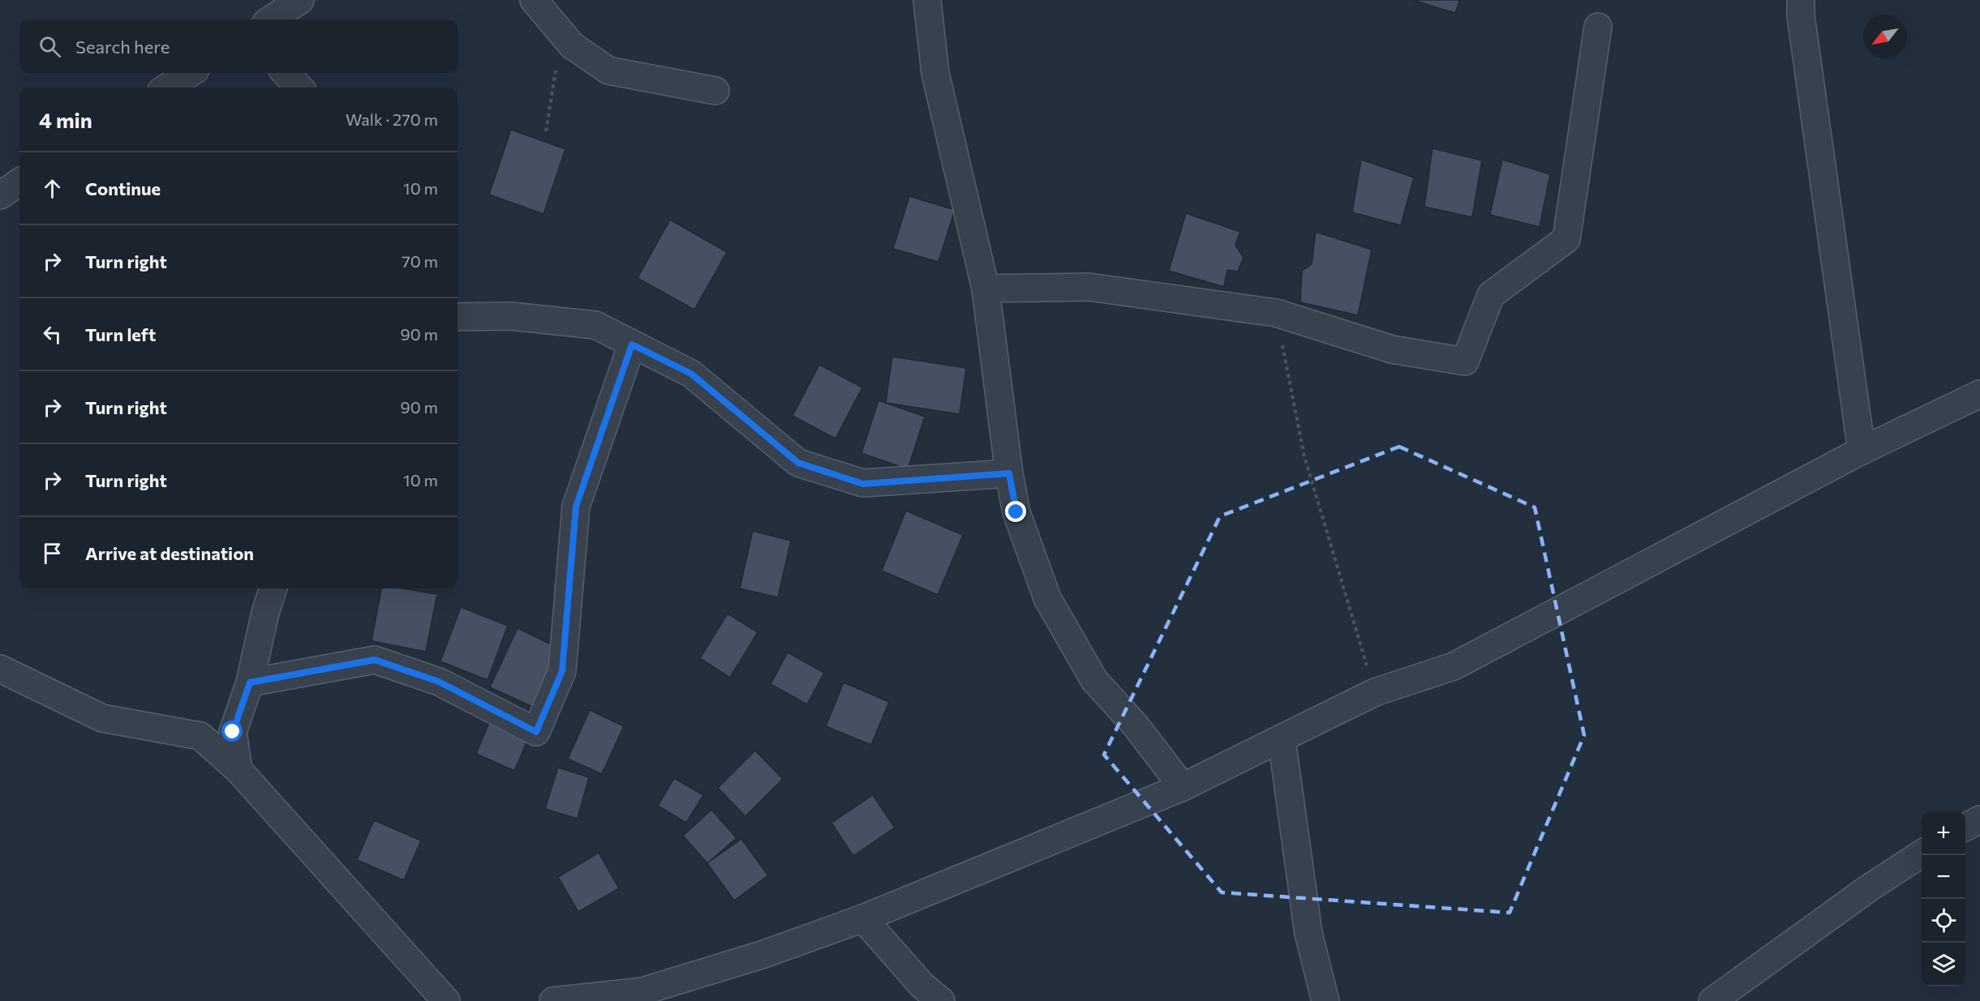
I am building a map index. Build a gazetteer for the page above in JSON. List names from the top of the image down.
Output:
{
  "north": "bottom left",
  "page": {
    "search": "Search here",
    "heading": ["4 min", "Walk · 270 m"],
    "list": [
      ["Continue", "10 m"],
      ["Turn right", "70 m"],
      ["Turn left", "90 m"],
      ["Turn right", "90 m"],
      ["Turn right", "10 m"],
      "Arrive at destination"
    ],
    "map_buttons": ["+", "−"]
  }
}
